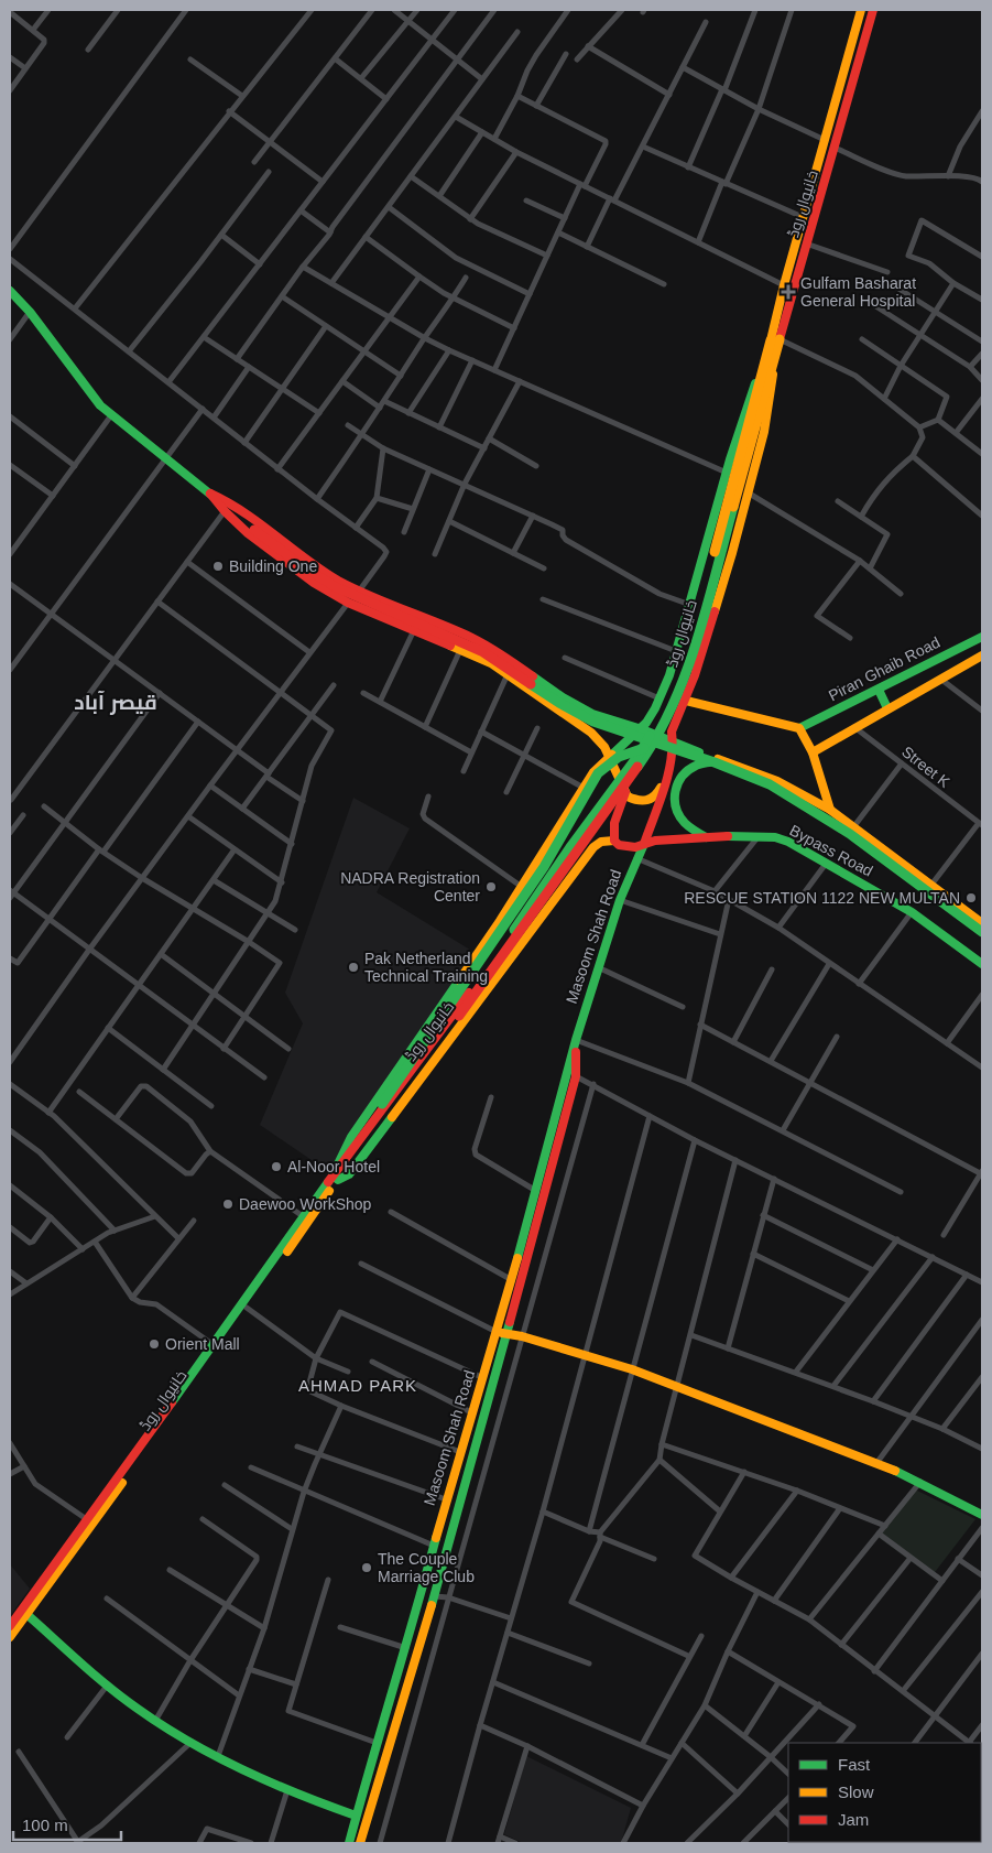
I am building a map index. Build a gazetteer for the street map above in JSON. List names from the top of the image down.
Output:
{
  "streets": {
    "main road": [
      "خانیوال روڈ",
      "Piran Ghaib Road",
      "Bypass Road",
      "Masoom Shah Road"
    ],
    "street": ["Street K"]
  },
  "crossings": [
    ["خانیوال روڈ", "Masoom Shah Road"],
    ["Bypass Road", "Masoom Shah Road"]
  ],
  "districts": ["قیصر آباد", "AHMAD PARK"],
  "places": {
    "health": ["Gulfam Basharat General Hospital"],
    "other": [
      "Building One",
      "NADRA Registration Center",
      "RESCUE STATION 1122 NEW MULTAN",
      "Pak Netherland Technical Training",
      "Al-Noor Hotel",
      "Daewoo WorkShop",
      "Orient Mall",
      "The Couple Marriage Club"
    ]
  },
  "legend": ["Fast", "Slow", "Jam"],
  "scale_bar": "100 m"
}
